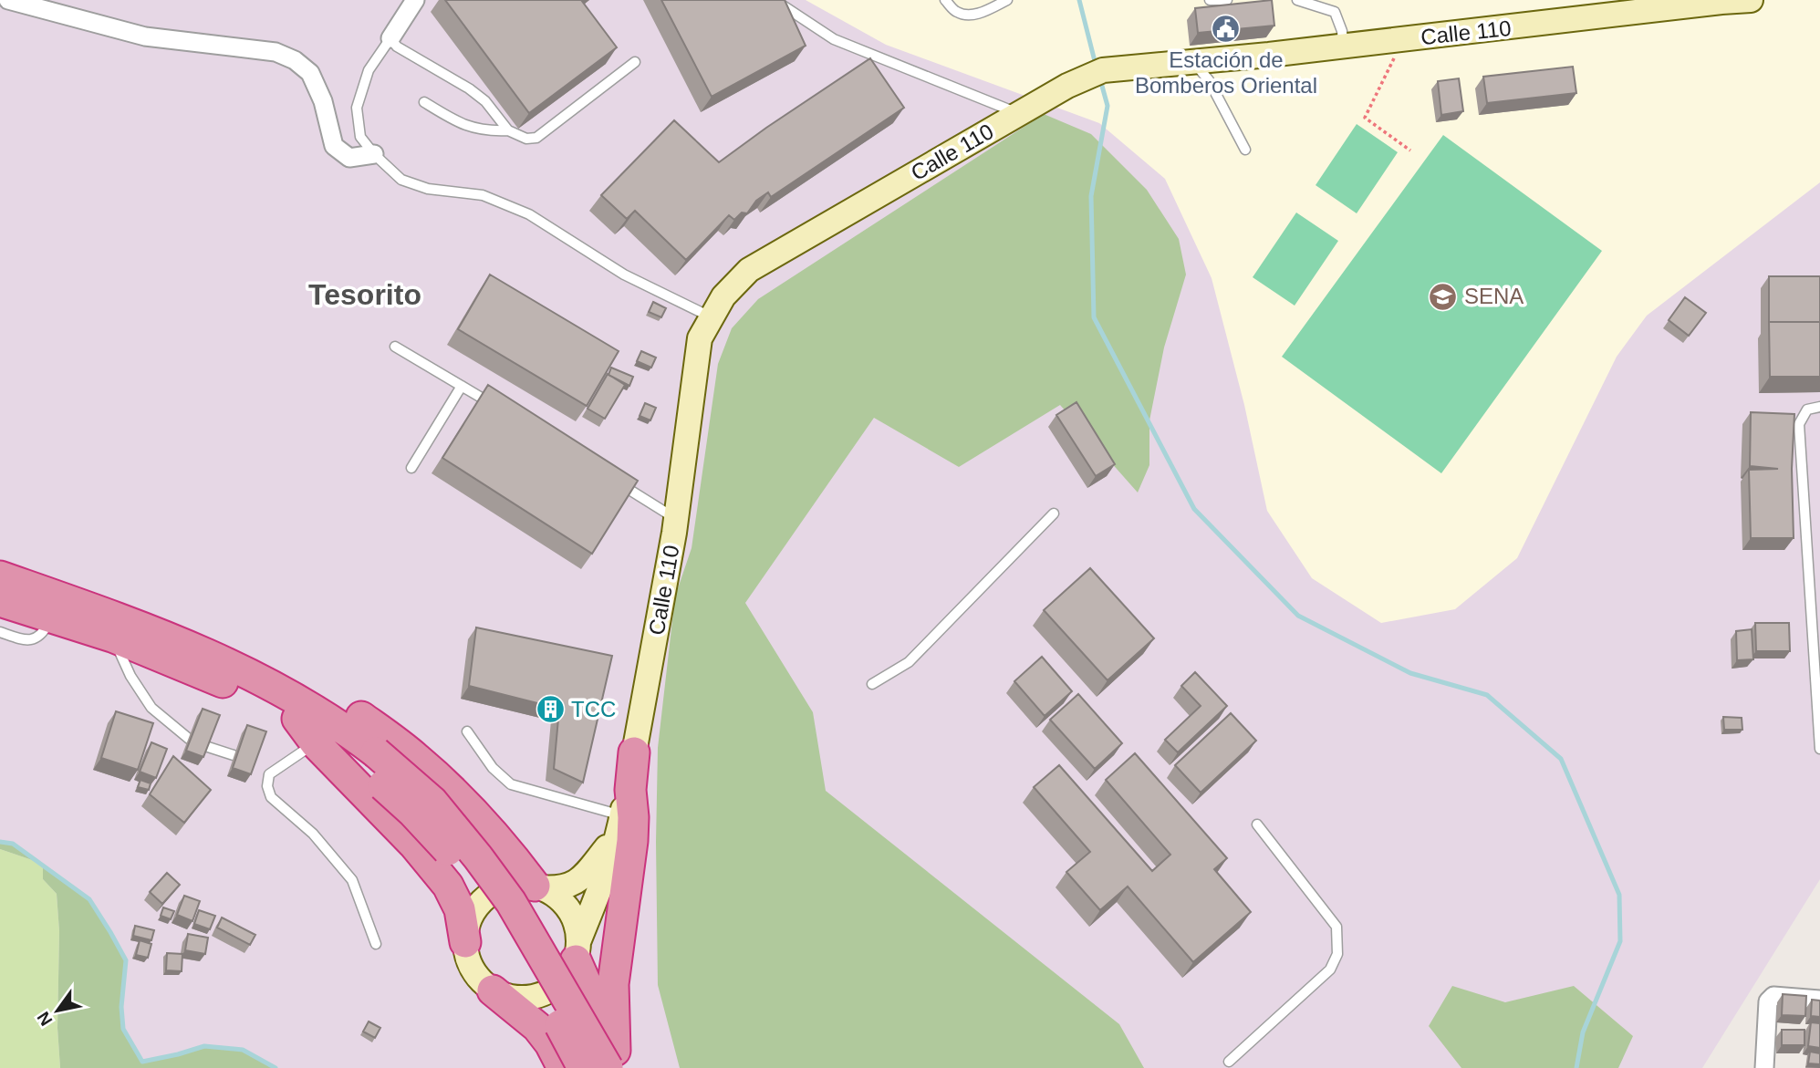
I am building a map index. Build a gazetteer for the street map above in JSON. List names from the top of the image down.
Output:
{
  "streets": {
    "main road": ["Calle 110"]
  },
  "districts": ["Tesorito"],
  "places": {
    "public building": ["Estación de Bomberos Oriental"],
    "school or university": ["SENA"],
    "building": ["TCC"]
  },
  "north": "bottom left"
}
